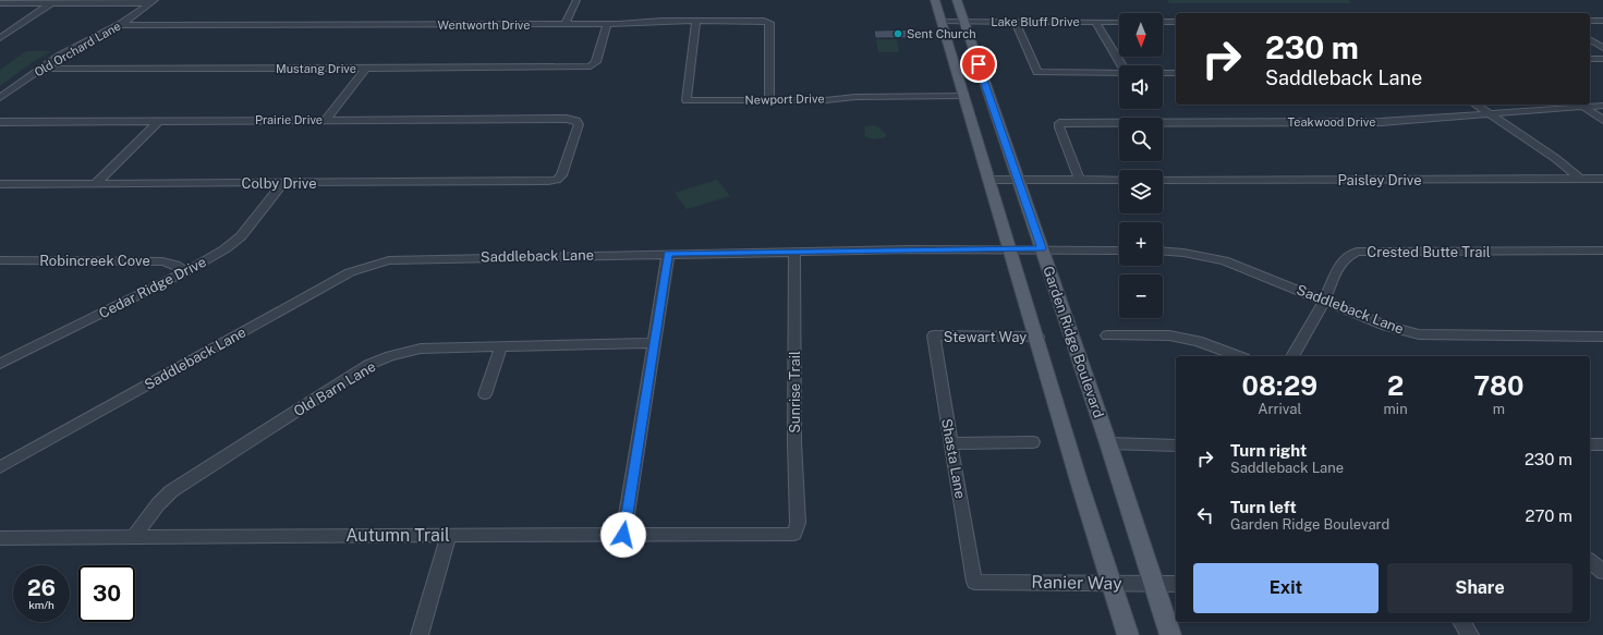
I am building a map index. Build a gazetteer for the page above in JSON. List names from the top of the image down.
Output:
{
  "streets": {
    "main road": ["Garden Ridge Boulevard"],
    "street": [
      "Lake Bluff Drive",
      "Wentworth Drive",
      "Old Orchard Lane",
      "Mustang Drive",
      "Newport Drive",
      "Prairie Drive",
      "Teakwood Drive",
      "Paisley Drive",
      "Colby Drive",
      "Crested Butte Trail",
      "Saddleback Lane",
      "Robincreek Cove",
      "Cedar Ridge Drive",
      "Stewart Way",
      "Old Barn Lane",
      "Sunrise Trail",
      "Shasta Lane",
      "Autumn Trail",
      "Ranier Way"
    ]
  },
  "crossings": [
    ["Lake Bluff Drive", "Garden Ridge Boulevard"],
    ["Wentworth Drive", "Old Orchard Lane"],
    ["Wentworth Drive", "Mustang Drive"],
    ["Wentworth Drive", "Newport Drive"],
    ["Old Orchard Lane", "Mustang Drive"],
    ["Prairie Drive", "Colby Drive"],
    ["Colby Drive", "Cedar Ridge Drive"],
    ["Crested Butte Trail", "Saddleback Lane"],
    ["Saddleback Lane", "Garden Ridge Boulevard"],
    ["Saddleback Lane", "Sunrise Trail"],
    ["Robincreek Cove", "Cedar Ridge Drive"],
    ["Stewart Way", "Shasta Lane"],
    ["Garden Ridge Boulevard", "Ranier Way"],
    ["Old Barn Lane", "Autumn Trail"],
    ["Sunrise Trail", "Autumn Trail"],
    ["Shasta Lane", "Ranier Way"]
  ],
  "places": ["Sent Church"],
  "north": "bottom",
  "page": {
    "map_buttons": ["+", "−"],
    "turn": ["230 m", "Saddleback Lane"],
    "eta": [
      "08:29",
      "Arrival",
      "2",
      "min",
      "780",
      "m"
    ],
    "list": [
      {
        "name": "Turn right",
        "note": "Saddleback Lane",
        "value": "230 m"
      },
      {
        "name": "Turn left",
        "note": "Garden Ridge Boulevard",
        "value": "270 m"
      }
    ],
    "buttons": ["Exit", "Share"],
    "speed": "26 km/h",
    "limit": "30"
  }
}
